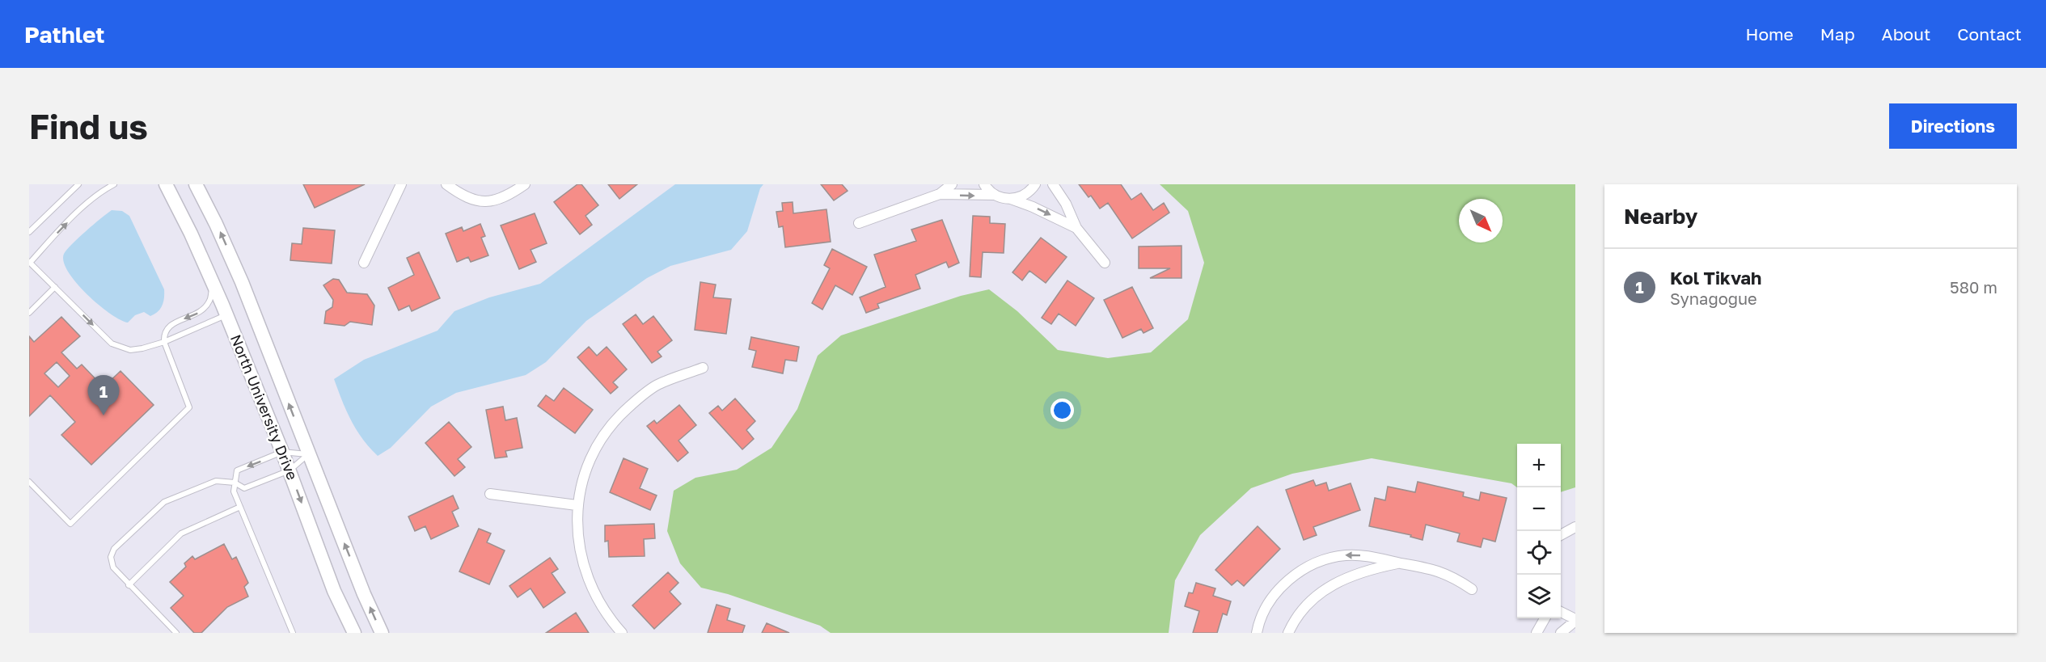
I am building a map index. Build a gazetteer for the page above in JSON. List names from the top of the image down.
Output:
{
  "streets": {
    "main road": ["North University Drive"]
  },
  "north": "bottom right",
  "page": {
    "header": "Pathlet",
    "nav": [
      "Home",
      "Map",
      "About",
      "Contact"
    ],
    "buttons": "Directions",
    "title": "Find us",
    "heading": "Nearby",
    "list": [
      {
        "mark": "1",
        "name": "Kol Tikvah",
        "note": "Synagogue",
        "value": "580 m"
      }
    ],
    "pins": "1",
    "map_buttons": ["+", "−"]
  }
}
